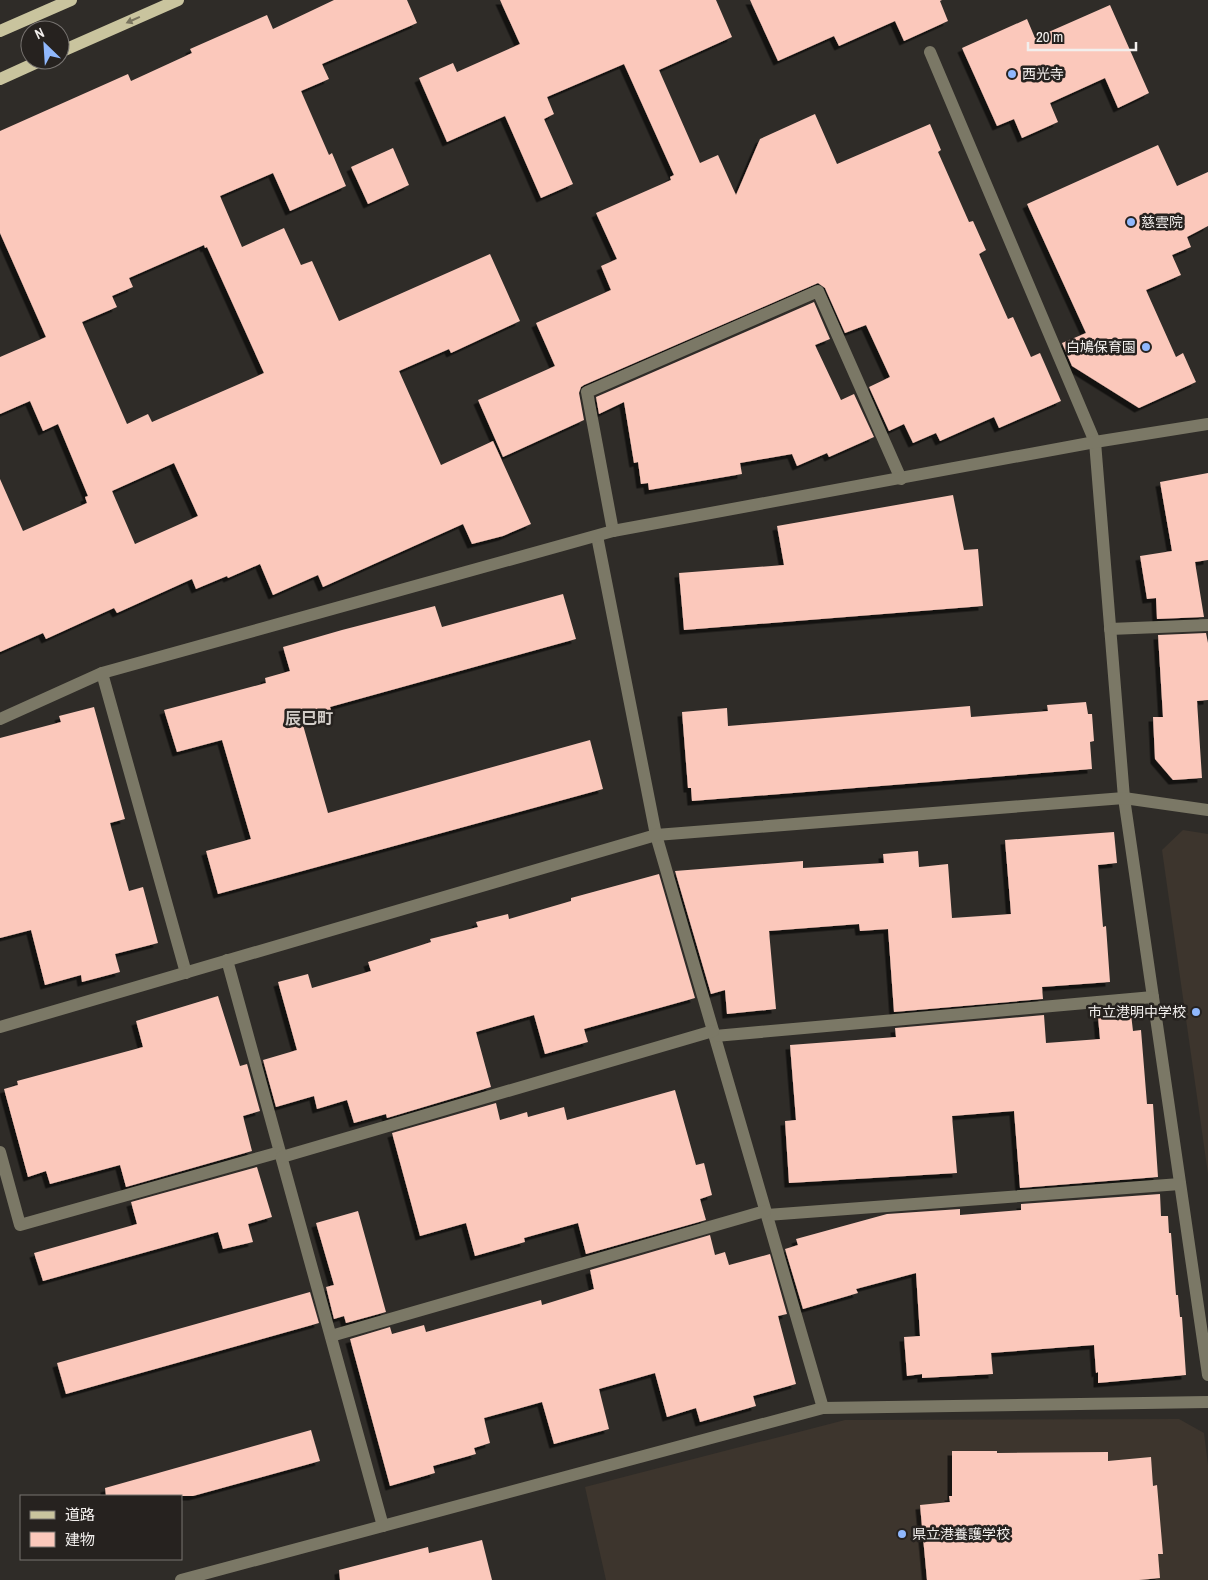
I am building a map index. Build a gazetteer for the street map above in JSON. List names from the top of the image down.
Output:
{
  "districts": ["辰巳町"],
  "places": [
    "西光寺",
    "慈雲院",
    "白鳩保育園",
    "市立港明中学校",
    "県立港養護学校"
  ],
  "legend": ["道路", "建物"],
  "scale_bar": "20 m",
  "north": "top left"
}
